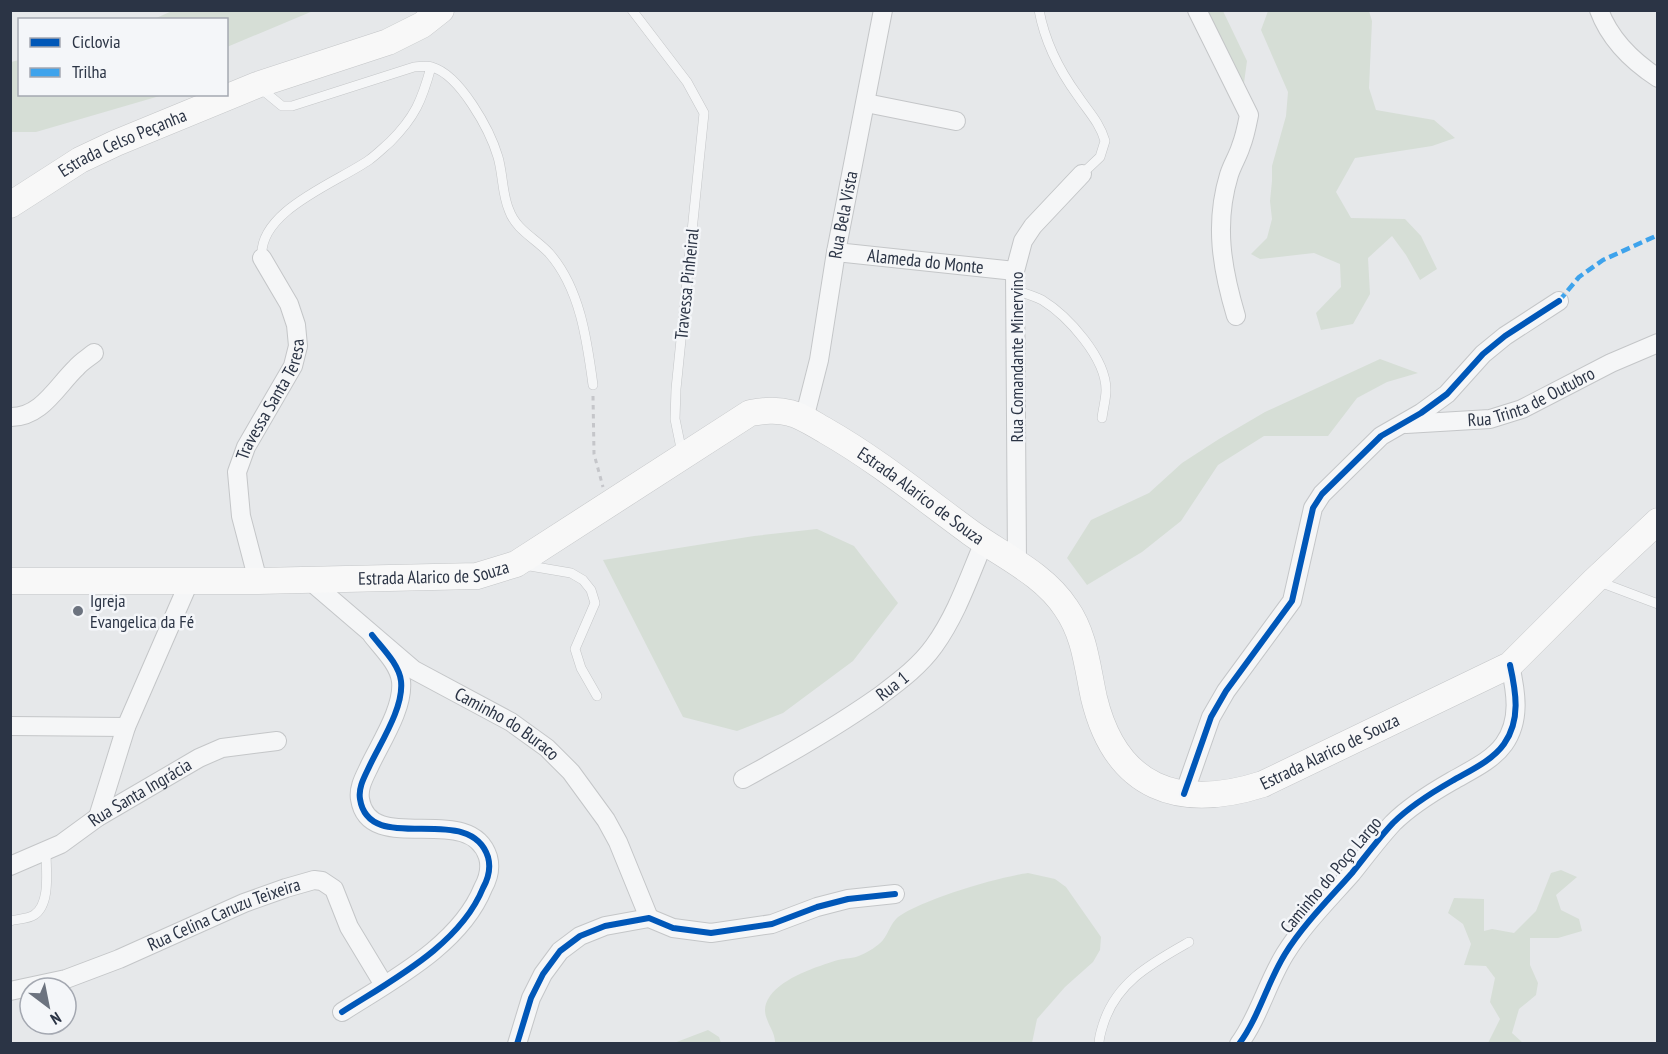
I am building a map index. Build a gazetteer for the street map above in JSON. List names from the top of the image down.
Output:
{
  "streets": {
    "main road": ["Estrada Celso Peçanha", "Estrada Alarico de Souza"],
    "street": [
      "Rua Bela Vista",
      "Alameda do Monte",
      "Rua Comandante Minervino",
      "Rua Trinta de Outubro",
      "Travessa Santa Teresa",
      "Rua 1",
      "Caminho do Buraco",
      "Rua Santa Ingrácia",
      "Caminho do Poço Largo",
      "Rua Celina Caruzu Teixeira"
    ],
    "lane": ["Travessa Pinheiral"]
  },
  "crossings": [
    ["Rua Bela Vista", "Alameda do Monte"],
    ["Rua Bela Vista", "Estrada Alarico de Souza"],
    ["Alameda do Monte", "Rua Comandante Minervino"],
    ["Travessa Pinheiral", "Estrada Alarico de Souza"],
    ["Rua Comandante Minervino", "Estrada Alarico de Souza"],
    ["Rua Trinta de Outubro", "Estrada Alarico de Souza"],
    ["Travessa Santa Teresa", "Estrada Alarico de Souza"],
    ["Estrada Alarico de Souza", "Rua 1"],
    ["Estrada Alarico de Souza", "Caminho do Buraco"],
    ["Estrada Alarico de Souza", "Caminho do Poço Largo"]
  ],
  "places": ["Igreja Evangelica da Fé"],
  "legend": ["Ciclovia", "Trilha"],
  "north": "bottom right"
}
